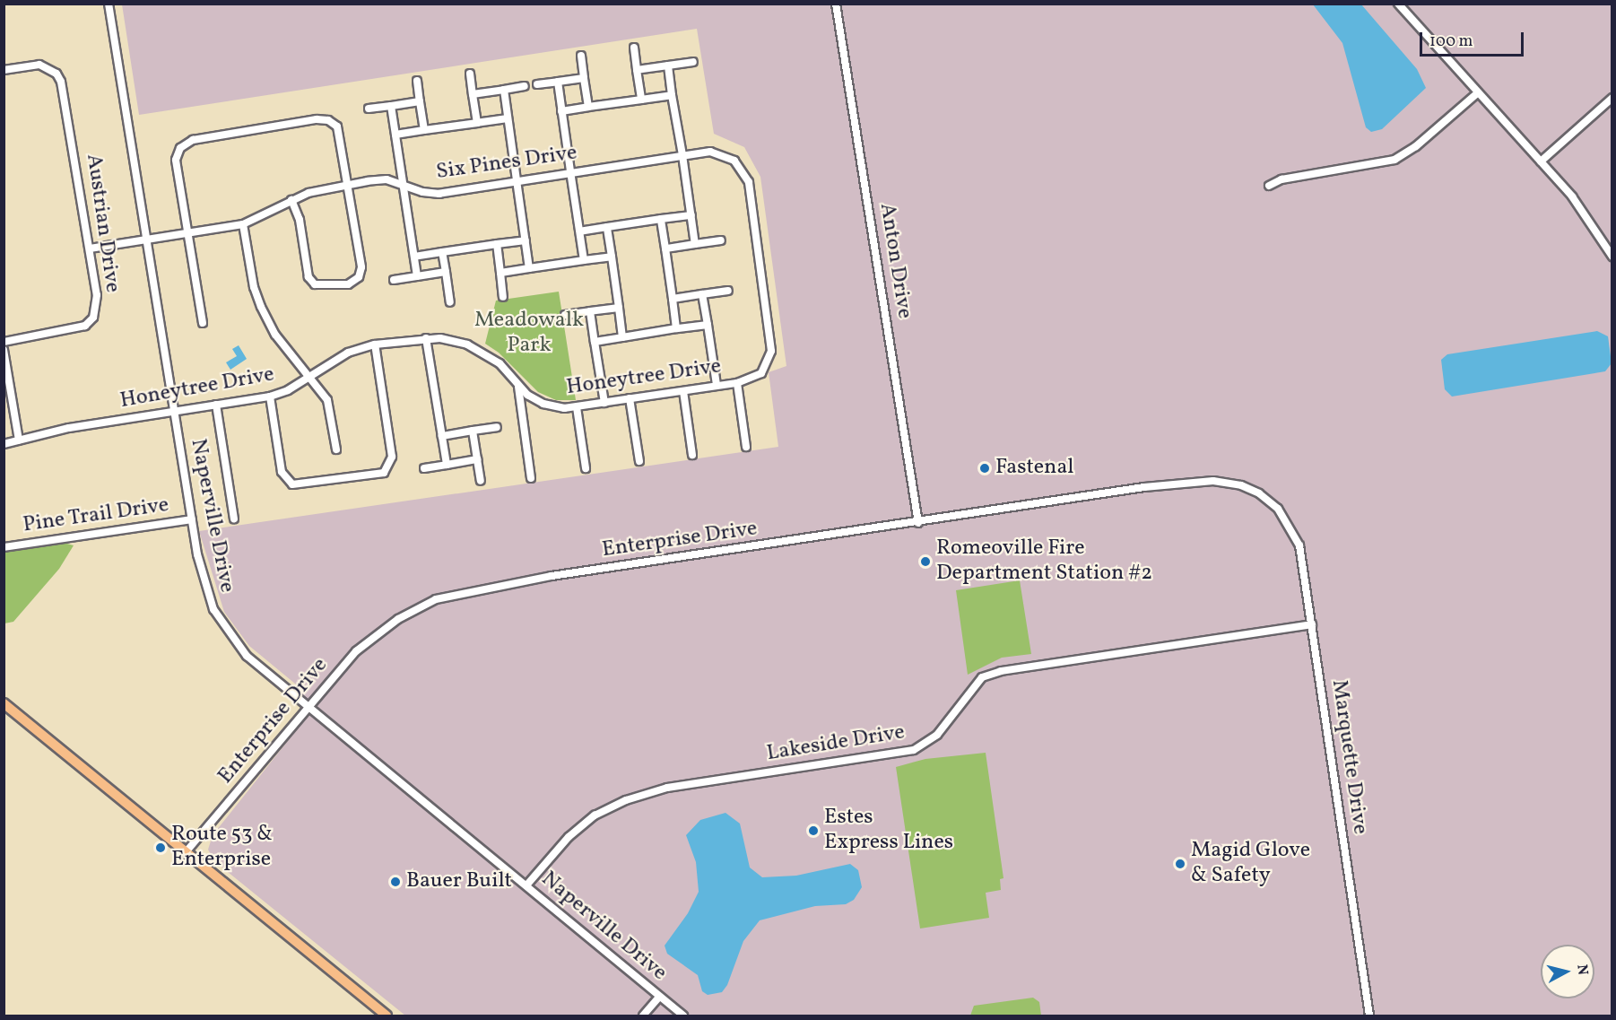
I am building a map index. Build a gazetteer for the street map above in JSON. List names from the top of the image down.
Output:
{
  "streets": {
    "street": [
      "Six Pines Drive",
      "Austrian Drive",
      "Anton Drive",
      "Honeytree Drive",
      "Pine Trail Drive",
      "Naperville Drive",
      "Enterprise Drive",
      "Lakeside Drive",
      "Marquette Drive"
    ]
  },
  "crossings": [
    ["Six Pines Drive", "Austrian Drive"],
    ["Six Pines Drive", "Honeytree Drive"],
    ["Six Pines Drive", "Naperville Drive"],
    ["Anton Drive", "Enterprise Drive"],
    ["Honeytree Drive", "Naperville Drive"],
    ["Pine Trail Drive", "Naperville Drive"],
    ["Naperville Drive", "Enterprise Drive"],
    ["Naperville Drive", "Lakeside Drive"],
    ["Enterprise Drive", "Marquette Drive"],
    ["Lakeside Drive", "Marquette Drive"]
  ],
  "parks": ["Meadowalk Park"],
  "places": [
    "Fastenal",
    "Romeoville Fire Department Station #2",
    "Estes Express Lines",
    "Route 53 & Enterprise",
    "Magid Glove & Safety",
    "Bauer Built"
  ],
  "scale_bar": "100 m",
  "north": "right"
}
